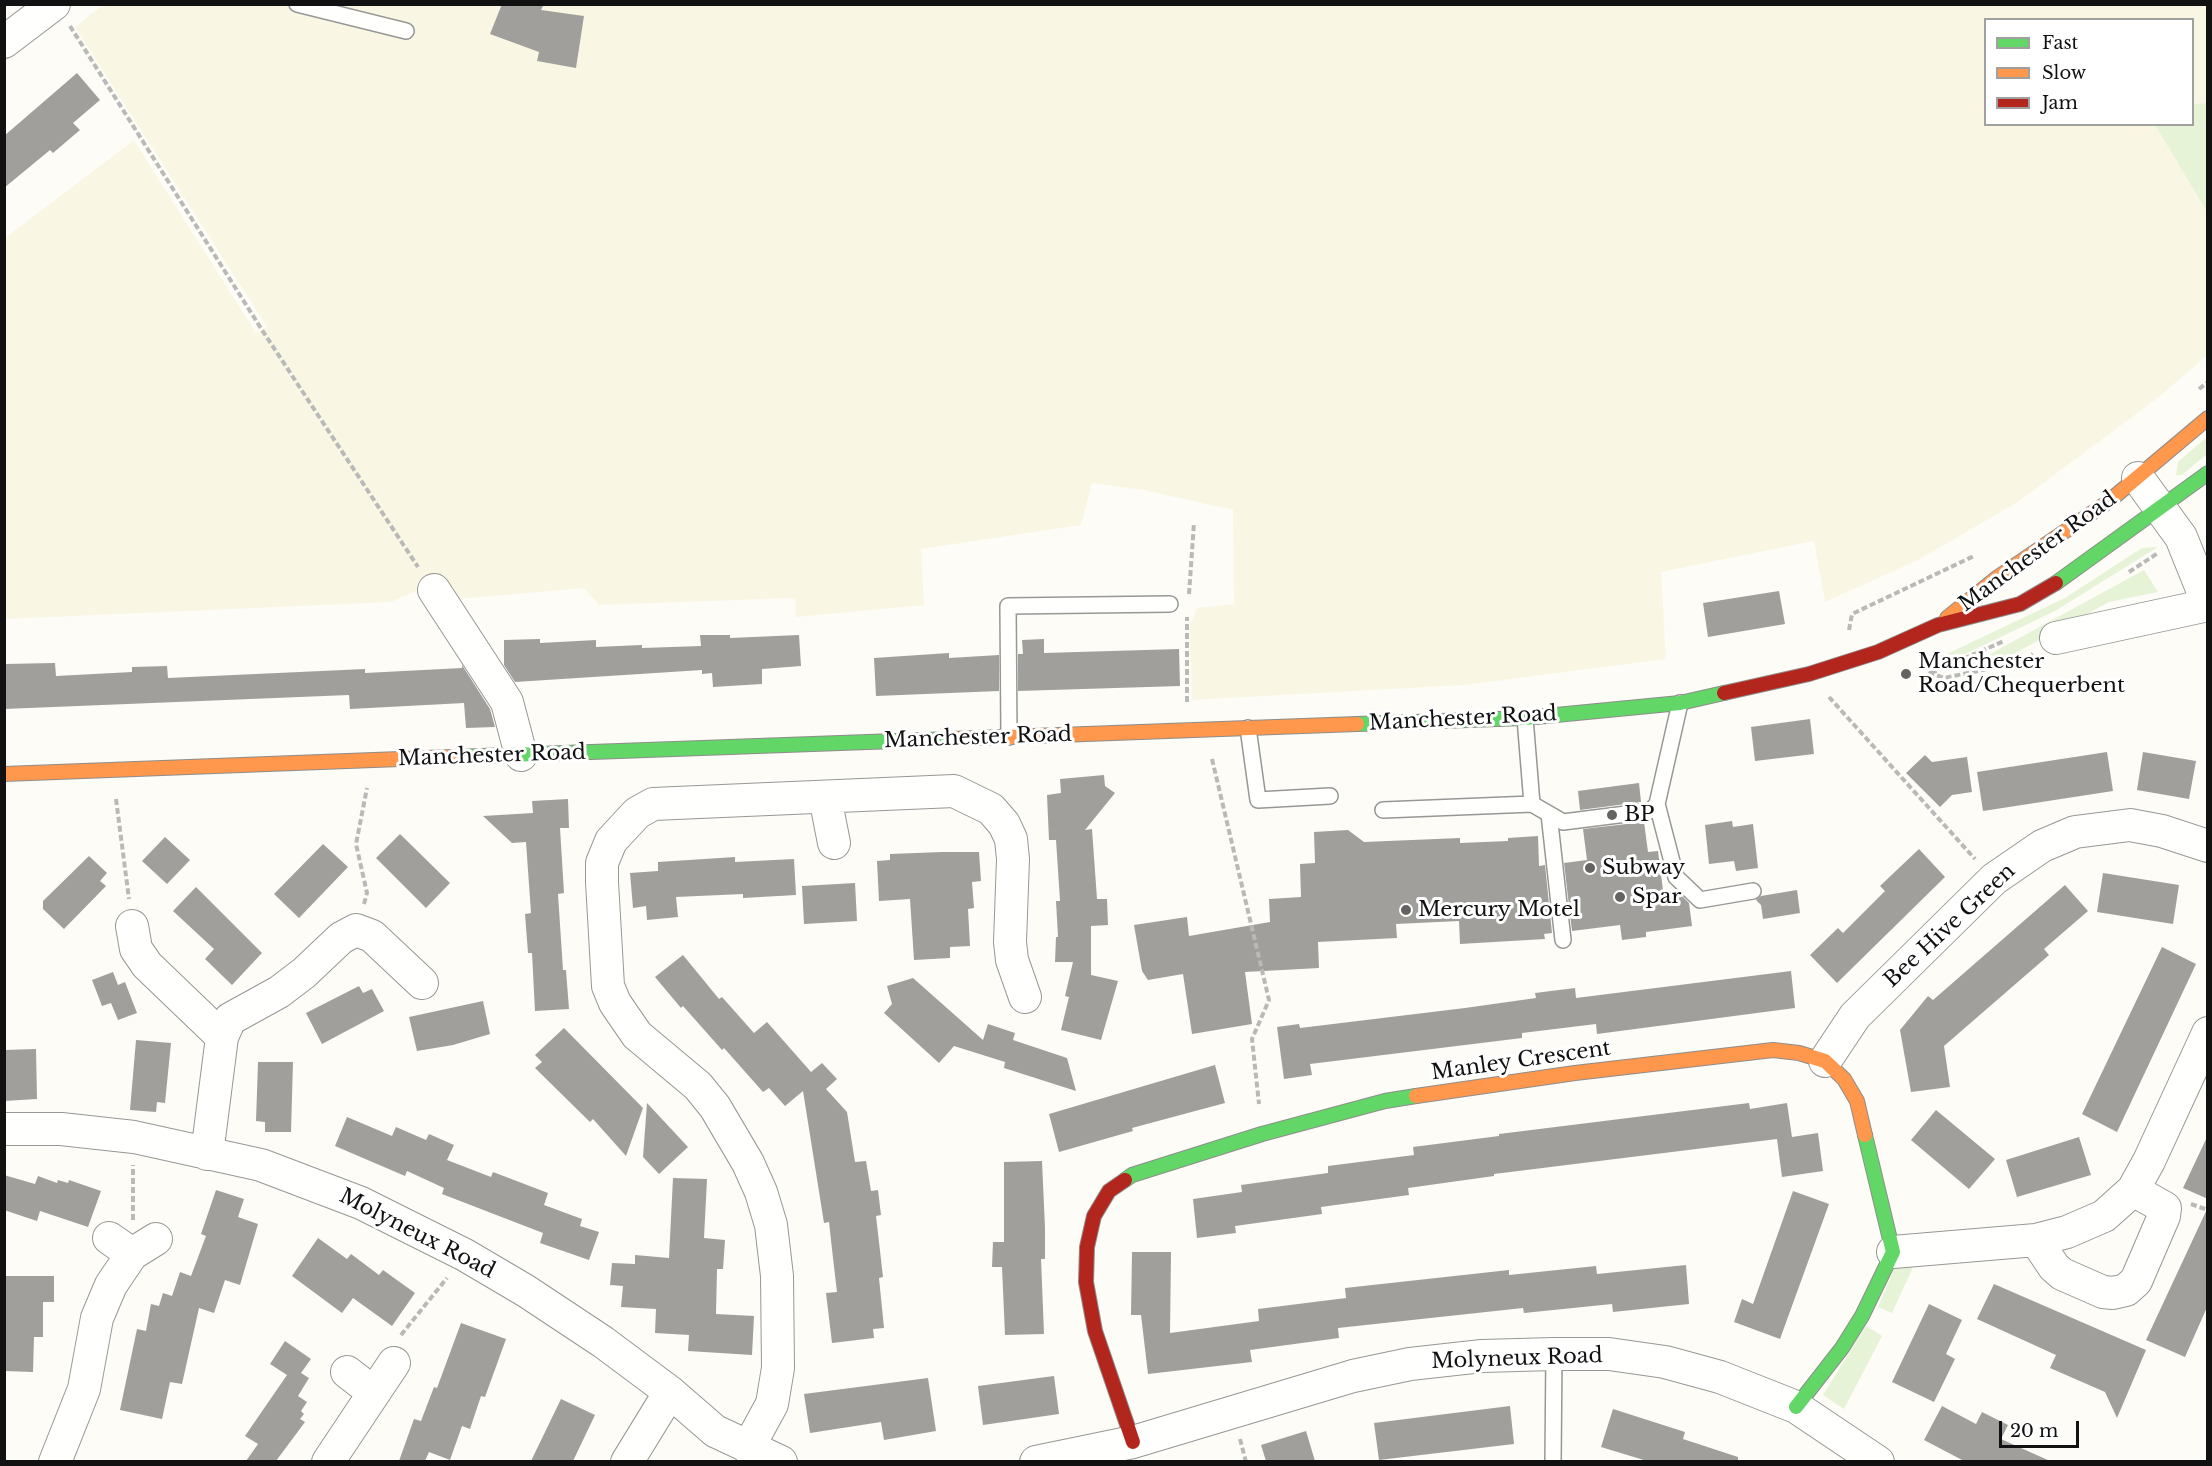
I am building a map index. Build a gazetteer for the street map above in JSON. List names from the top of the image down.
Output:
{
  "streets": {
    "main road": ["Manchester Road", "Manley Crescent"],
    "street": ["Bee Hive Green", "Molyneux Road"]
  },
  "crossings": [
    ["Bee Hive Green", "Manley Crescent"],
    ["Manley Crescent", "Molyneux Road"]
  ],
  "places": [
    "Manchester Road/Chequerbent",
    "BP",
    "Subway",
    "Spar",
    "Mercury Motel"
  ],
  "legend": ["Fast", "Slow", "Jam"],
  "scale_bar": "20 m"
}
